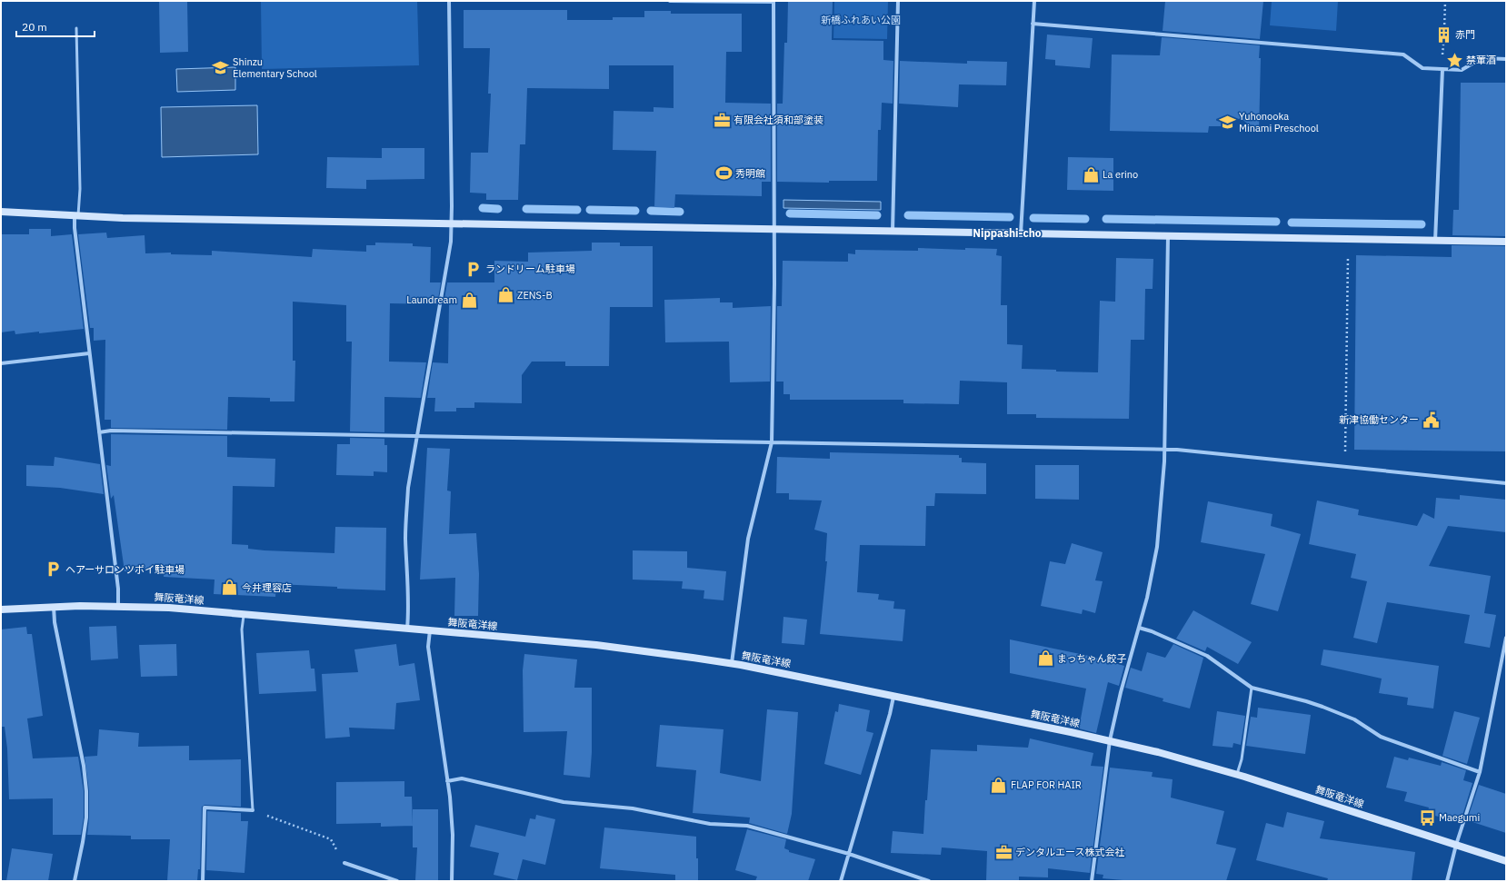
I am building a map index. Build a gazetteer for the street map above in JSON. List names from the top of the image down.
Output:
{
  "streets": {
    "main road": ["舞阪竜洋線"]
  },
  "districts": ["Nippashi-cho"],
  "parks": ["新橋ふれあい公園"],
  "places": {
    "building": ["赤門"],
    "place": ["禁葷酒"],
    "school or university": ["Shinzu Elementary School", "Yuhonooka Minami Preschool"],
    "office": ["有限会社須和部塗装", "デンタルエース株式会社"],
    "sports": ["秀明館"],
    "shop": [
      "La erino",
      "ZENS-B",
      "Laundream",
      "今井理容店",
      "まっちゃん餃子",
      "FLAP FOR HAIR"
    ],
    "parking": ["ランドリーム駐車場", "ヘアーサロンツボイ駐車場"],
    "public building": ["新津協働センター"],
    "bus stop": ["Maegumi"]
  },
  "scale_bar": "20 m"
}
